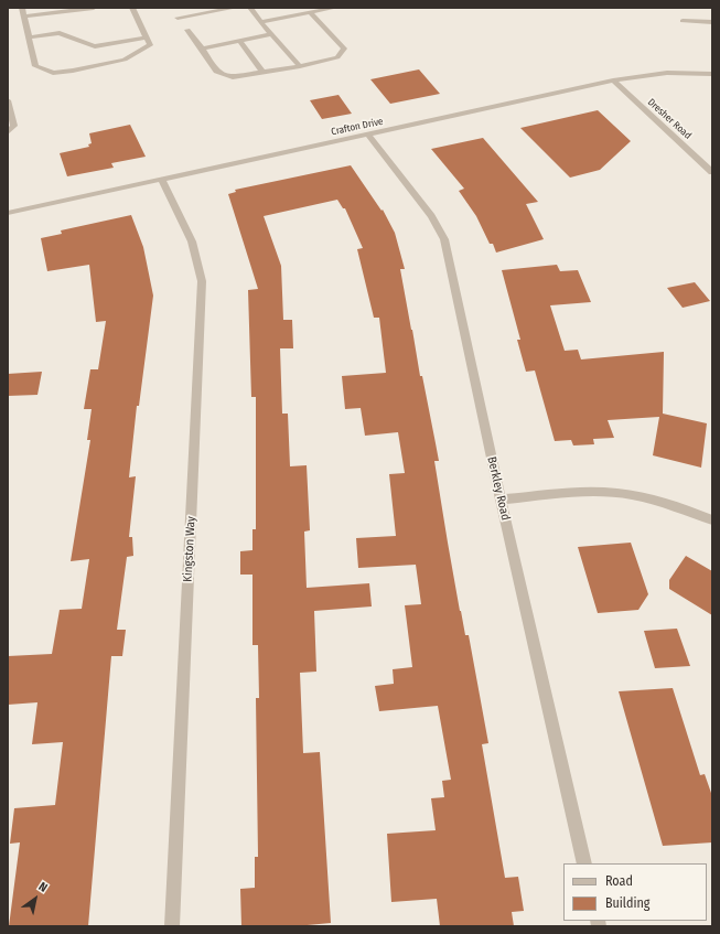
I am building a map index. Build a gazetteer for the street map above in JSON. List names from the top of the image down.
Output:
{
  "streets": {
    "street": [
      "Dresher Road",
      "Crafton Drive",
      "Berkley Road",
      "Kingston Way"
    ]
  },
  "crossings": [
    ["Dresher Road", "Crafton Drive"],
    ["Crafton Drive", "Berkley Road"],
    ["Crafton Drive", "Kingston Way"]
  ],
  "legend": ["Road", "Building"],
  "north": "top right"
}
